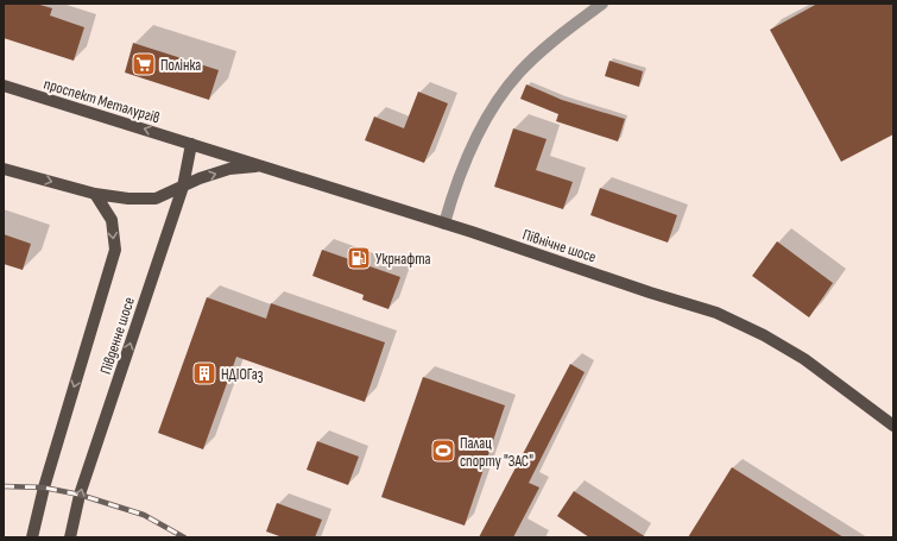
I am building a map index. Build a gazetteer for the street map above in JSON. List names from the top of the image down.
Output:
{
  "streets": {
    "main road": ["проспект Металургів", "Північне шосе", "Південне шосе"]
  },
  "crossings": [
    ["проспект Металургів", "Північне шосе"],
    ["проспект Металургів", "Південне шосе"],
    ["Північне шосе", "Південне шосе"]
  ],
  "places": {
    "supermarket": ["Полінка"],
    "fuel station": ["Укрнафта"],
    "building": ["НДІОГаз"],
    "sports": ["Палац спорту \"ЗАС\""]
  }
}
